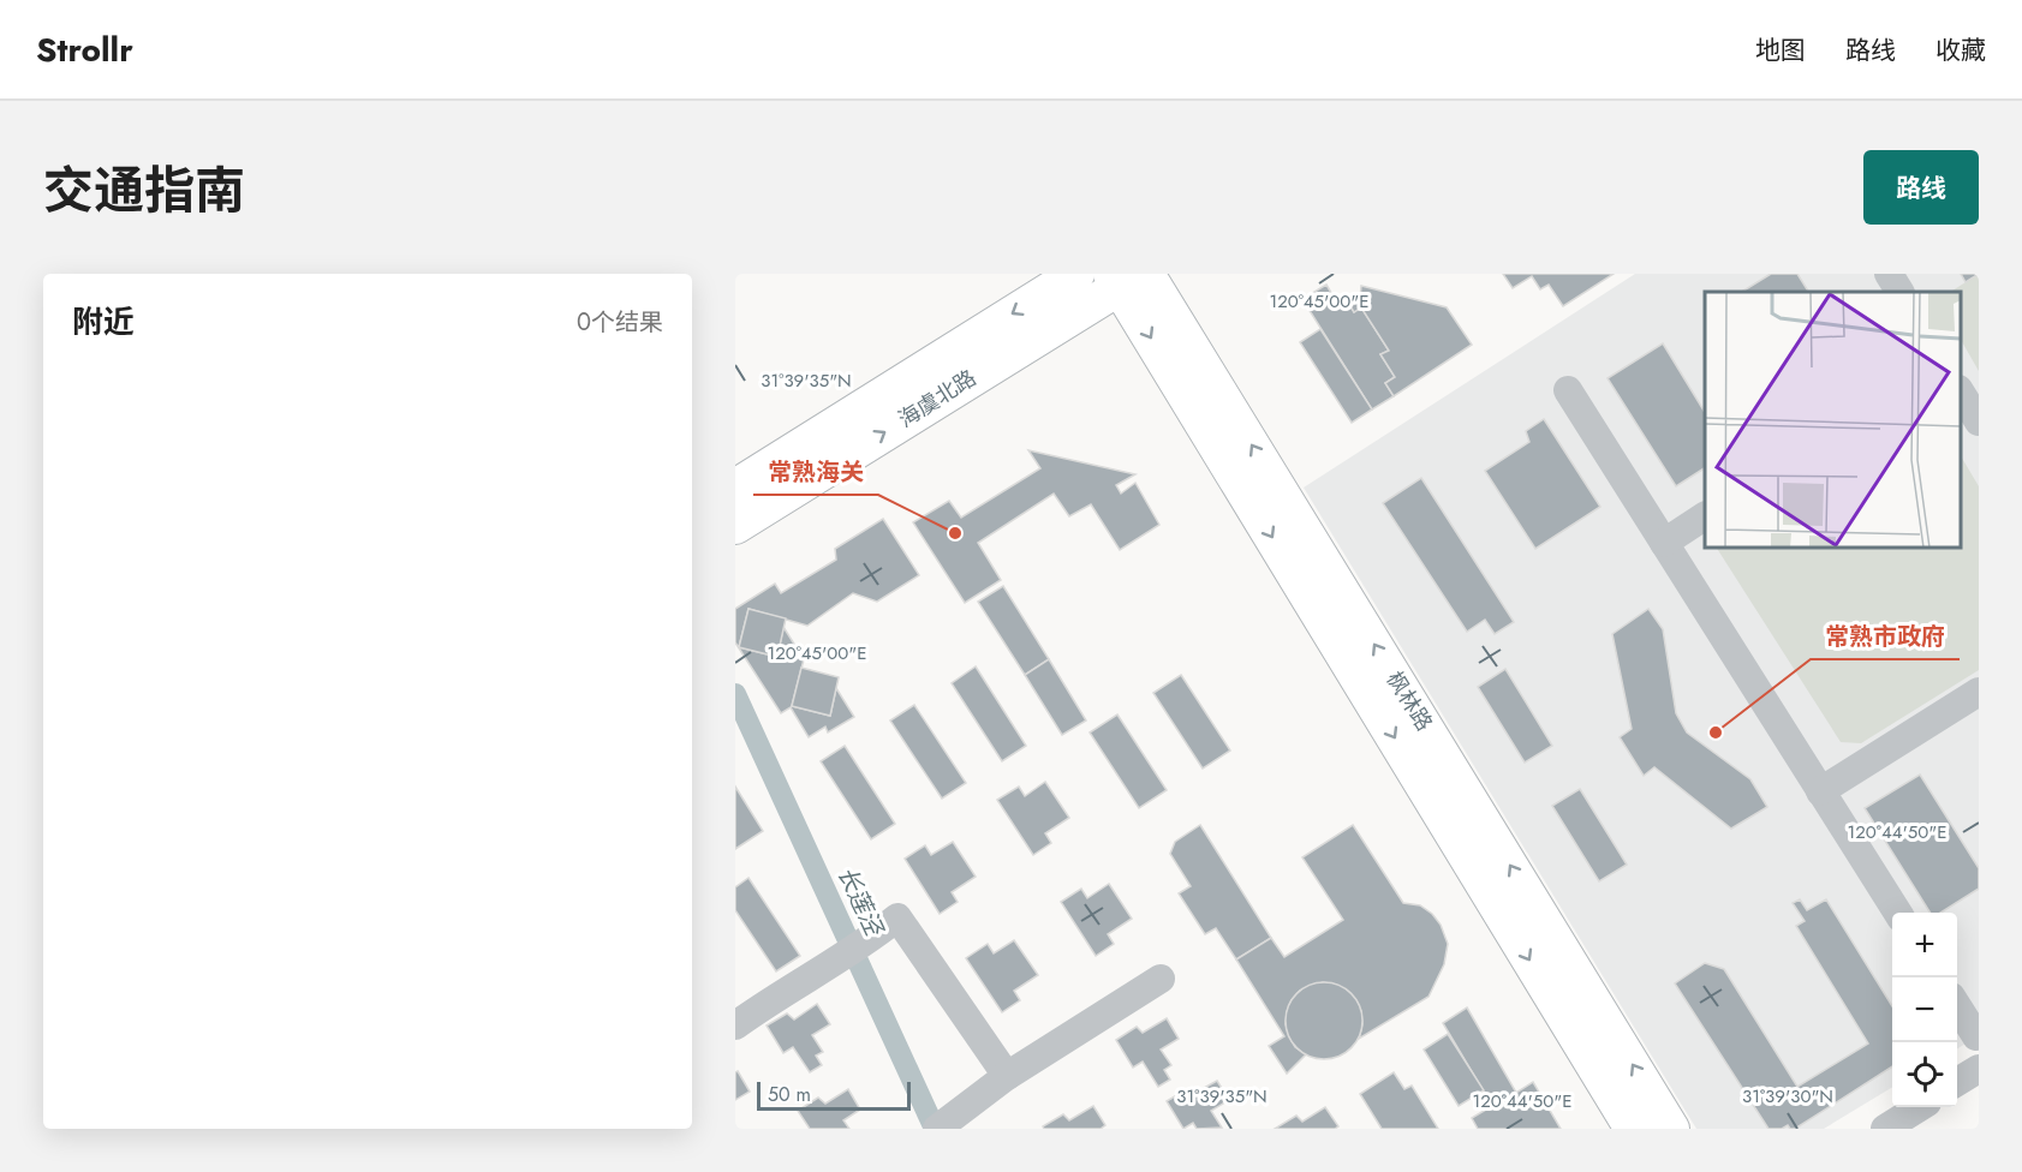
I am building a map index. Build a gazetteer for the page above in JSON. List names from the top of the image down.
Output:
{
  "streets": {
    "main road": ["海虞北路", "枫林路"]
  },
  "crossings": [
    ["海虞北路", "枫林路"]
  ],
  "water": ["长莲泾"],
  "places": ["常熟海关", "常熟市政府"],
  "scale_bar": "50 m",
  "page": {
    "header": "Strollr",
    "nav": ["地图", "路线", "收藏"],
    "title": "交通指南",
    "buttons": "路线",
    "heading": ["附近", "0个结果"],
    "map_buttons": ["+", "−"],
    "scale": "50 m"
  },
  "coordinates": [
    "120°45'00\"E",
    "31°39'35\"N",
    "120°44'50\"E",
    "31°39'30\"N"
  ]
}
